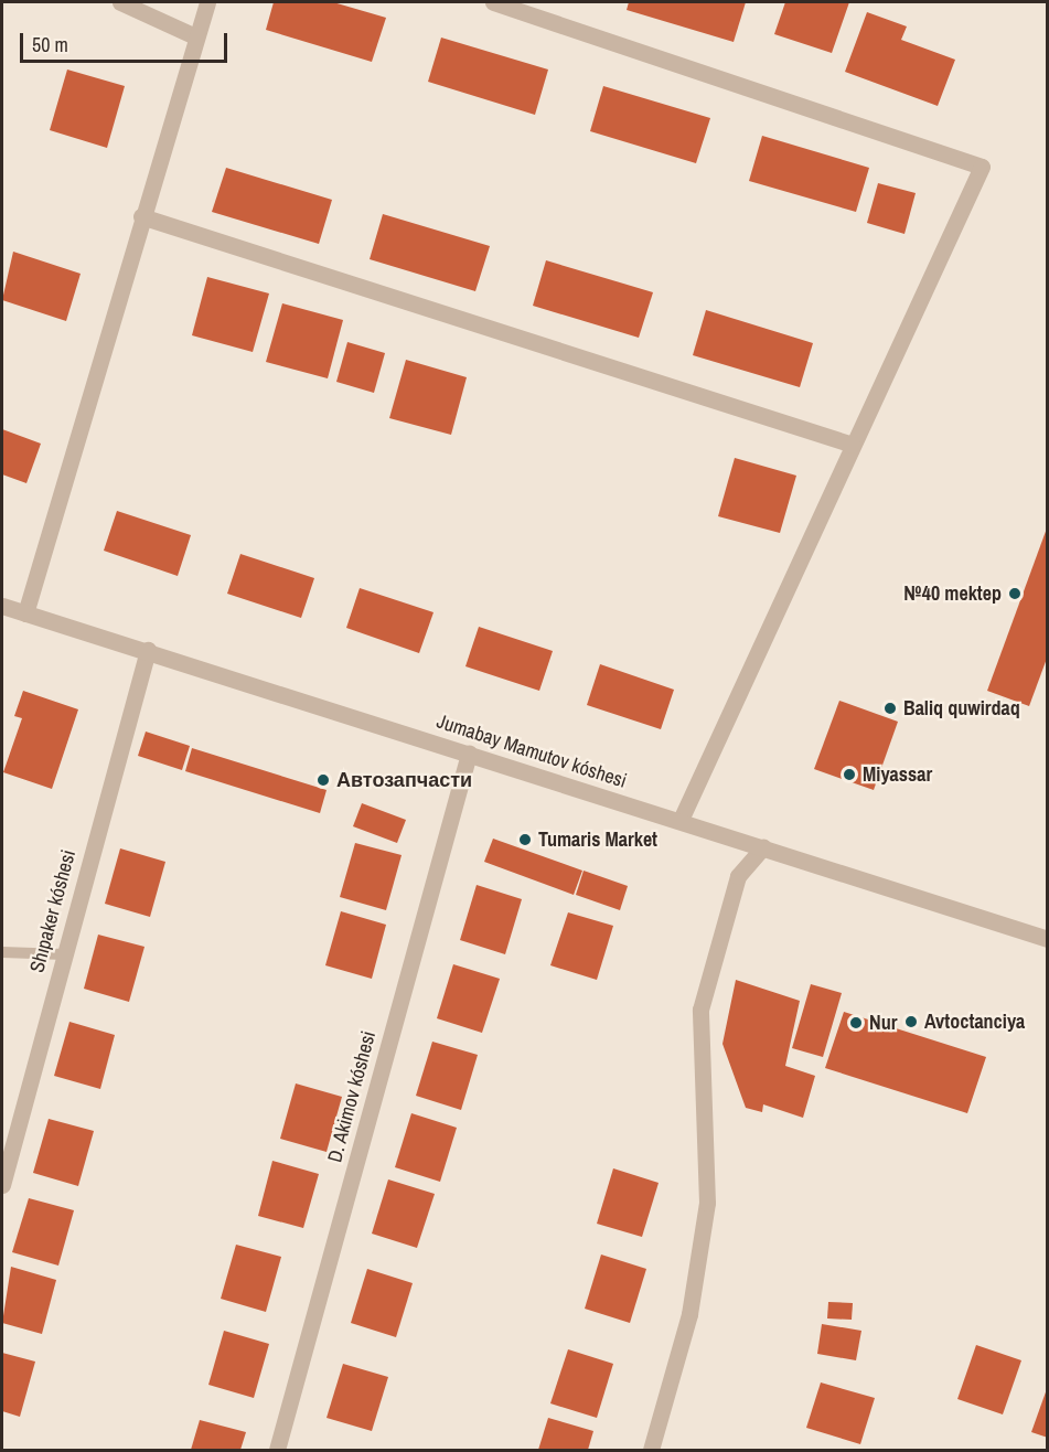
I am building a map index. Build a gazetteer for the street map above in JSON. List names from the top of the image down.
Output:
{
  "streets": {
    "street": ["Jumabay Mamutov kóshesi", "Shıpaker kóshesi", "D. Akimov kóshesi"]
  },
  "crossings": [
    ["Jumabay Mamutov kóshesi", "Shıpaker kóshesi"],
    ["Jumabay Mamutov kóshesi", "D. Akimov kóshesi"]
  ],
  "places": [
    "№40 mektep",
    "Baliq quwirdaq",
    "Miyassar",
    "Автозапчасти",
    "Tumaris Market",
    "Avtoctanciya",
    "Nur"
  ],
  "scale_bar": "50 m"
}
